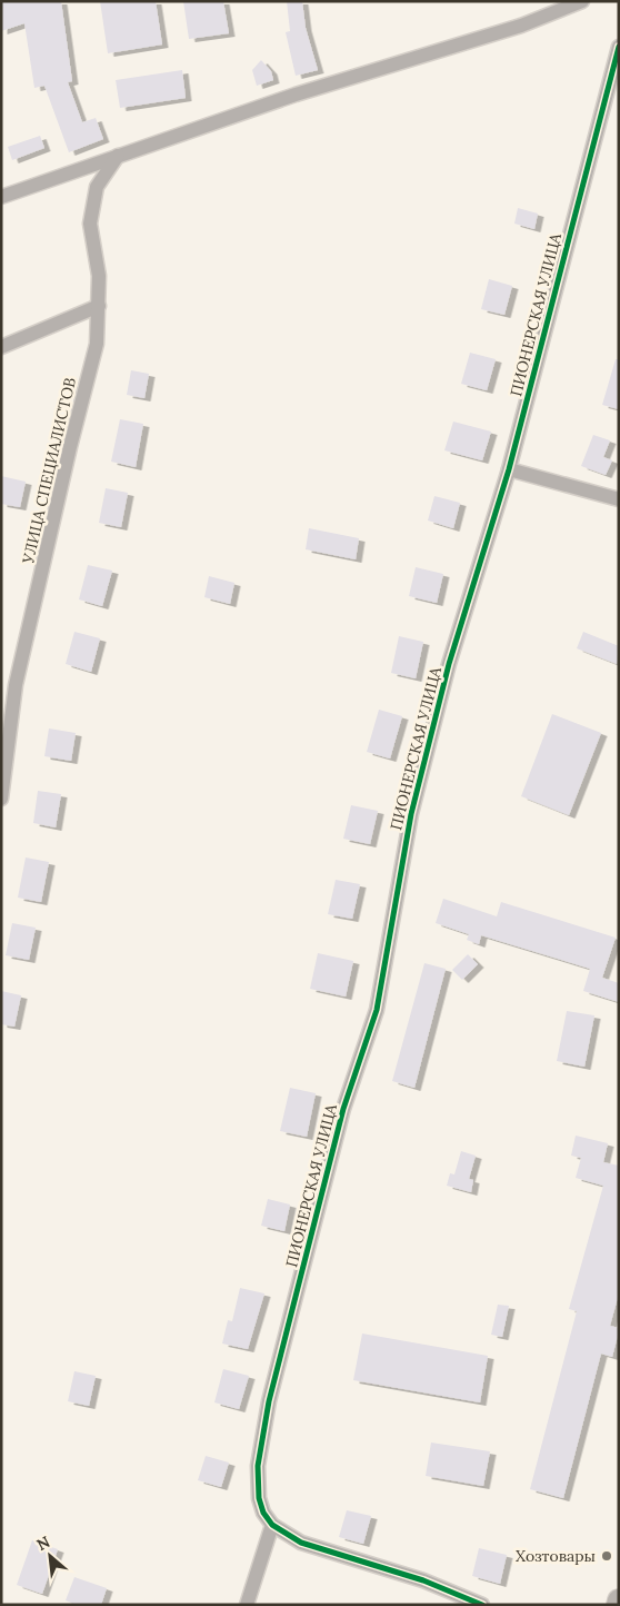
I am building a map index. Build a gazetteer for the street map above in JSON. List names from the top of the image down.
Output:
{
  "streets": {
    "street": ["ПИОНЕРСКАЯ УЛИЦА", "УЛИЦА СПЕЦИАЛИСТОВ"]
  },
  "places": ["Хозтовары"],
  "north": "top left"
}
